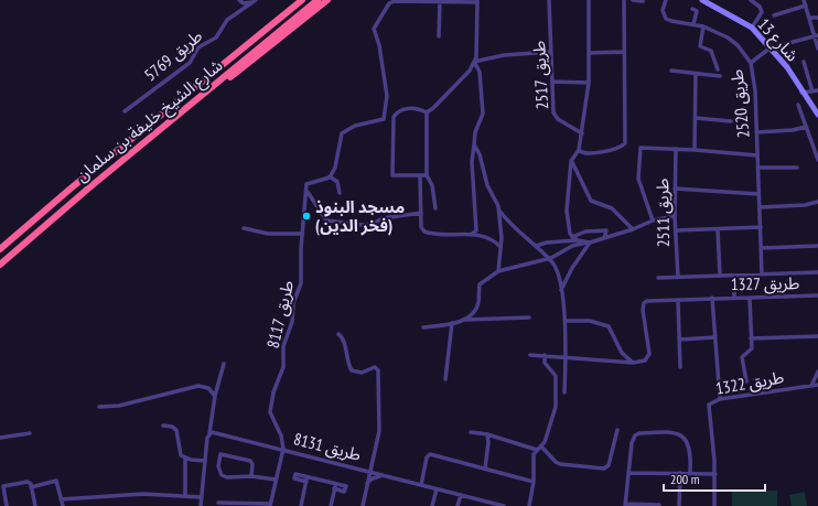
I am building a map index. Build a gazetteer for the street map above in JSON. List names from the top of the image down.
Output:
{
  "streets": {
    "highway": ["شارع الشيخ خليفة بن سلمان"],
    "street": [
      "شارع 13",
      "طريق 5769",
      "طريق 2517",
      "طريق 2520",
      "طريق 2511",
      "طريق 1327",
      "طريق 8117",
      "طريق 1322",
      "طريق 8131"
    ]
  },
  "crossings": [
    ["طريق 2520", "طريق 2511"],
    ["طريق 1327", "طريق 1322"],
    ["طريق 8117", "طريق 8131"]
  ],
  "places": ["مسجد البنوذ (فخر الدين)"],
  "scale_bar": "200 m"
}
